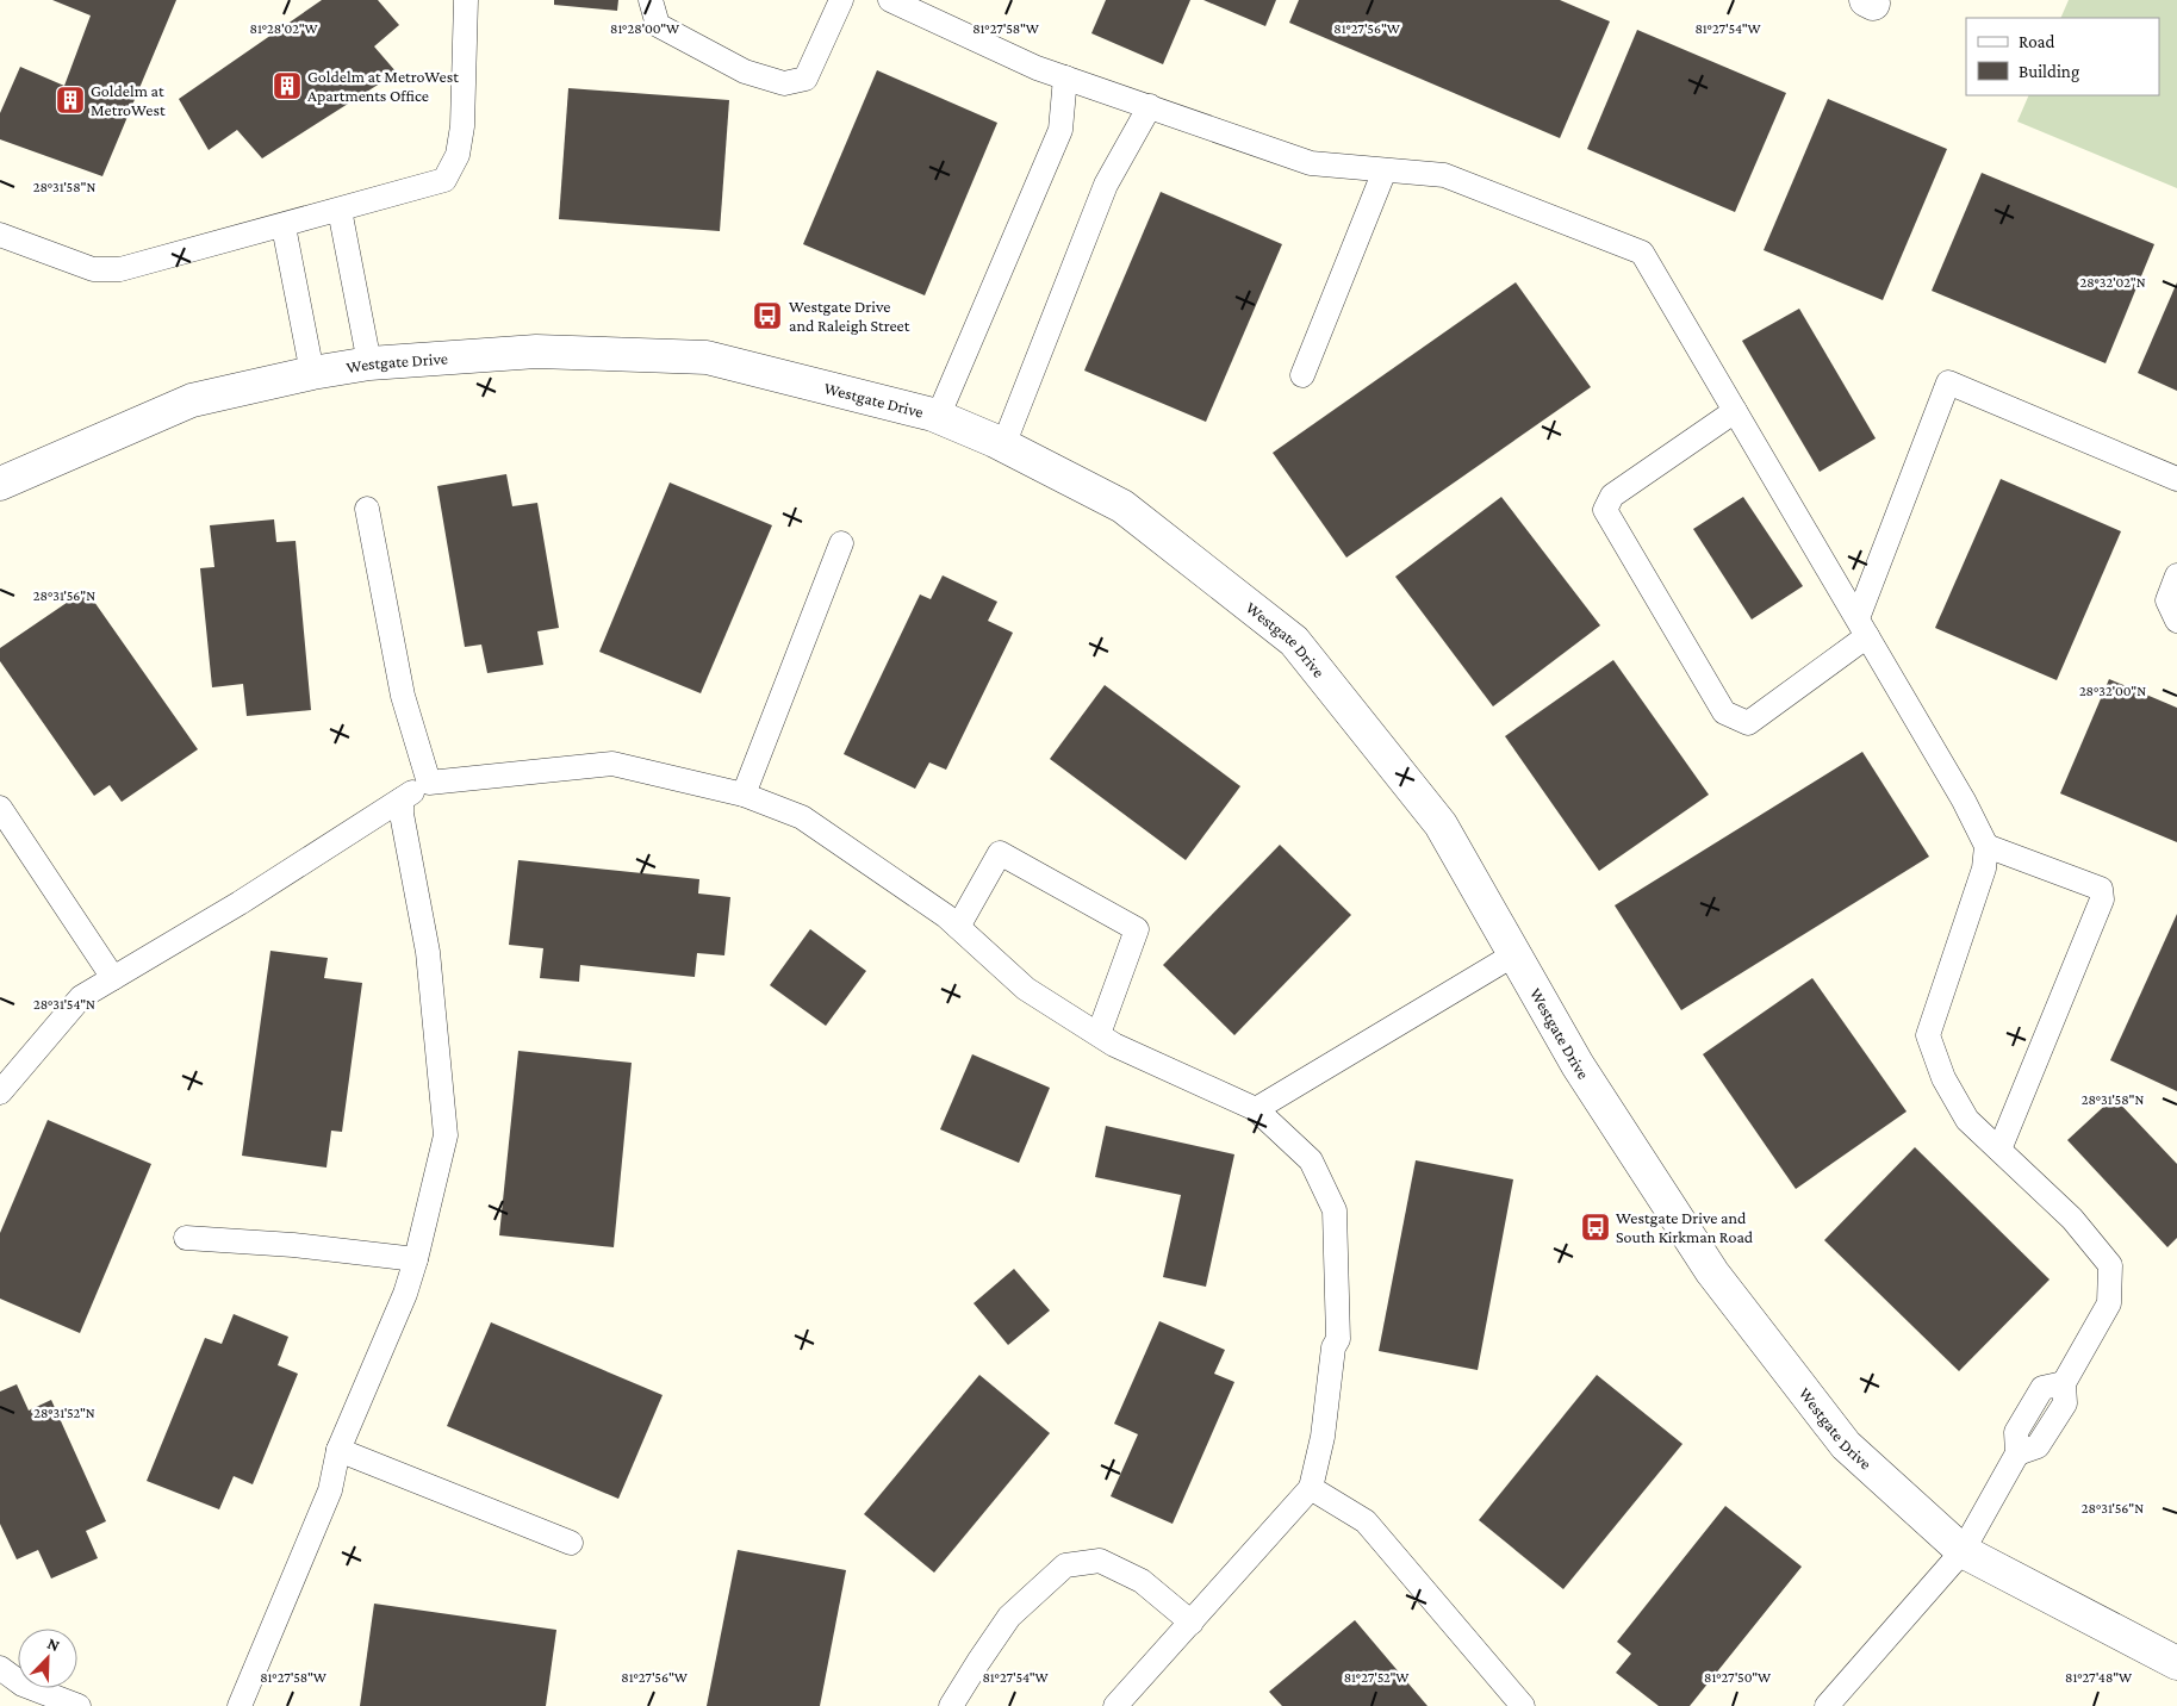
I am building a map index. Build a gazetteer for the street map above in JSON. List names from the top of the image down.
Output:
{
  "streets": {
    "street": ["Westgate Drive"]
  },
  "places": {
    "building": ["Goldelm at MetroWest Apartments Office", "Goldelm at MetroWest"],
    "bus stop": ["Westgate Drive and Raleigh Street", "Westgate Drive and South Kirkman Road"]
  },
  "legend": ["Road", "Building"],
  "north": "top right",
  "coordinates": [
    "81°28'02\"W",
    "81°28'00\"W",
    "81°27'58\"W",
    "81°27'56\"W",
    "81°27'54\"W",
    "28°31'58\"N",
    "28°32'02\"N",
    "28°31'56\"N",
    "28°32'00\"N",
    "28°31'54\"N",
    "28°31'52\"N",
    "81°27'52\"W",
    "81°27'50\"W",
    "81°27'48\"W"
  ]
}
